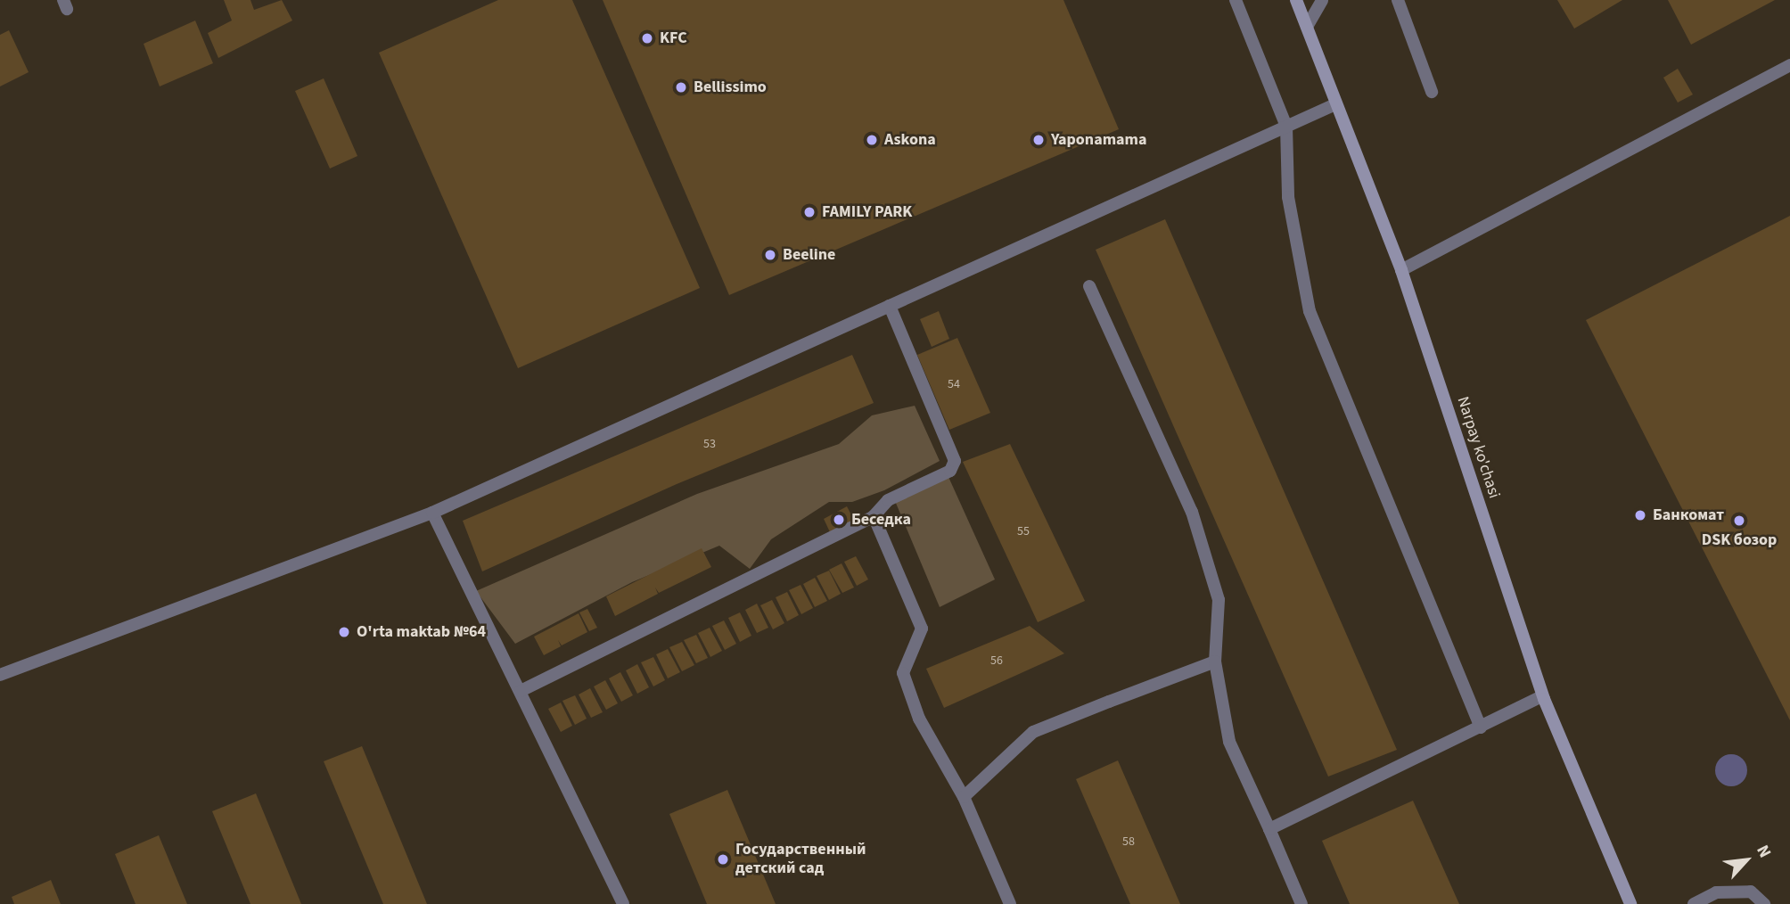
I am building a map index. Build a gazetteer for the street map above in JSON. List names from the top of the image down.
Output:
{
  "streets": {
    "main road": ["Narpay ko'chasi"]
  },
  "places": [
    "KFC",
    "Bellissimo",
    "Askona",
    "Yaponamama",
    "FAMILY PARK",
    "Beeline",
    "Банкомат",
    "Беседка",
    "DSK бозор",
    "O'rta maktab №64",
    "Государственный детский сад"
  ],
  "house_numbers": [
    "54",
    "53",
    "55",
    "56",
    "58"
  ],
  "north": "top right"
}
